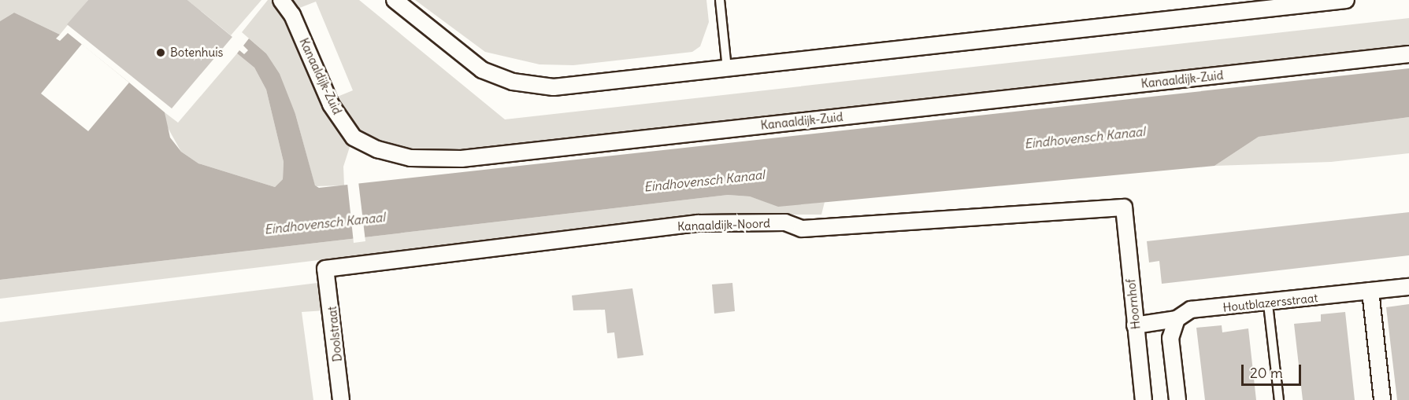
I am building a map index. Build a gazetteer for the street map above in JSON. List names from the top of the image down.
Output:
{
  "streets": {
    "street": [
      "Kanaaldijk-Zuid",
      "Kanaaldijk-Noord",
      "Houtblazersstraat",
      "Hoornhof",
      "Doolstraat"
    ]
  },
  "crossings": [
    ["Kanaaldijk-Noord", "Hoornhof"],
    ["Kanaaldijk-Noord", "Doolstraat"],
    ["Houtblazersstraat", "Hoornhof"]
  ],
  "water": ["Eindhovensch Kanaal"],
  "places": ["Botenhuis"],
  "scale_bar": "20 m"
}
